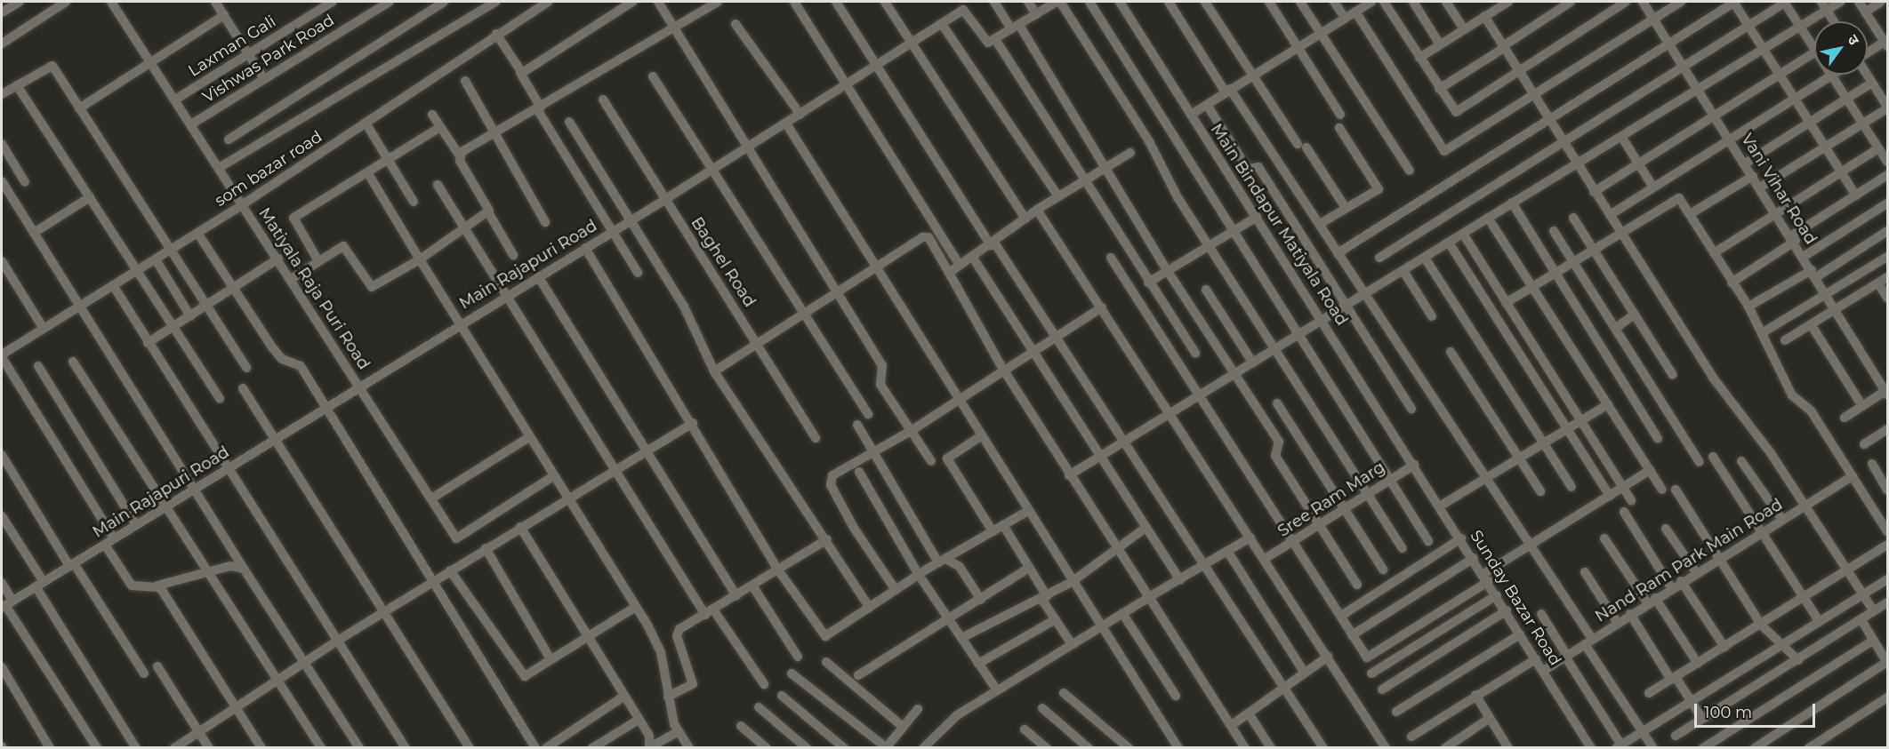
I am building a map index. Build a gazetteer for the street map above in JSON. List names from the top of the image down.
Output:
{
  "streets": {
    "street": [
      "Laxman Gali",
      "Vishwas Park Road",
      "som bazar road",
      "Vani Vihar Road",
      "Main Bindapur Matiyala Road",
      "Baghel Road",
      "Main Rajapuri Road",
      "Matiyala Raja Puri Road",
      "Sree Ram Marg",
      "Nand Ram Park Main Road",
      "Sunday Bazar Road"
    ]
  },
  "crossings": [
    ["Laxman Gali", "Matiyala Raja Puri Road"],
    ["Vishwas Park Road", "Matiyala Raja Puri Road"],
    ["som bazar road", "Matiyala Raja Puri Road"],
    ["Main Bindapur Matiyala Road", "Sree Ram Marg"],
    ["Main Bindapur Matiyala Road", "Sunday Bazar Road"],
    ["Baghel Road", "Main Rajapuri Road"],
    ["Main Rajapuri Road", "Matiyala Raja Puri Road"],
    ["Sree Ram Marg", "Sunday Bazar Road"],
    ["Nand Ram Park Main Road", "Sunday Bazar Road"]
  ],
  "scale_bar": "100 m",
  "north": "top right"
}
